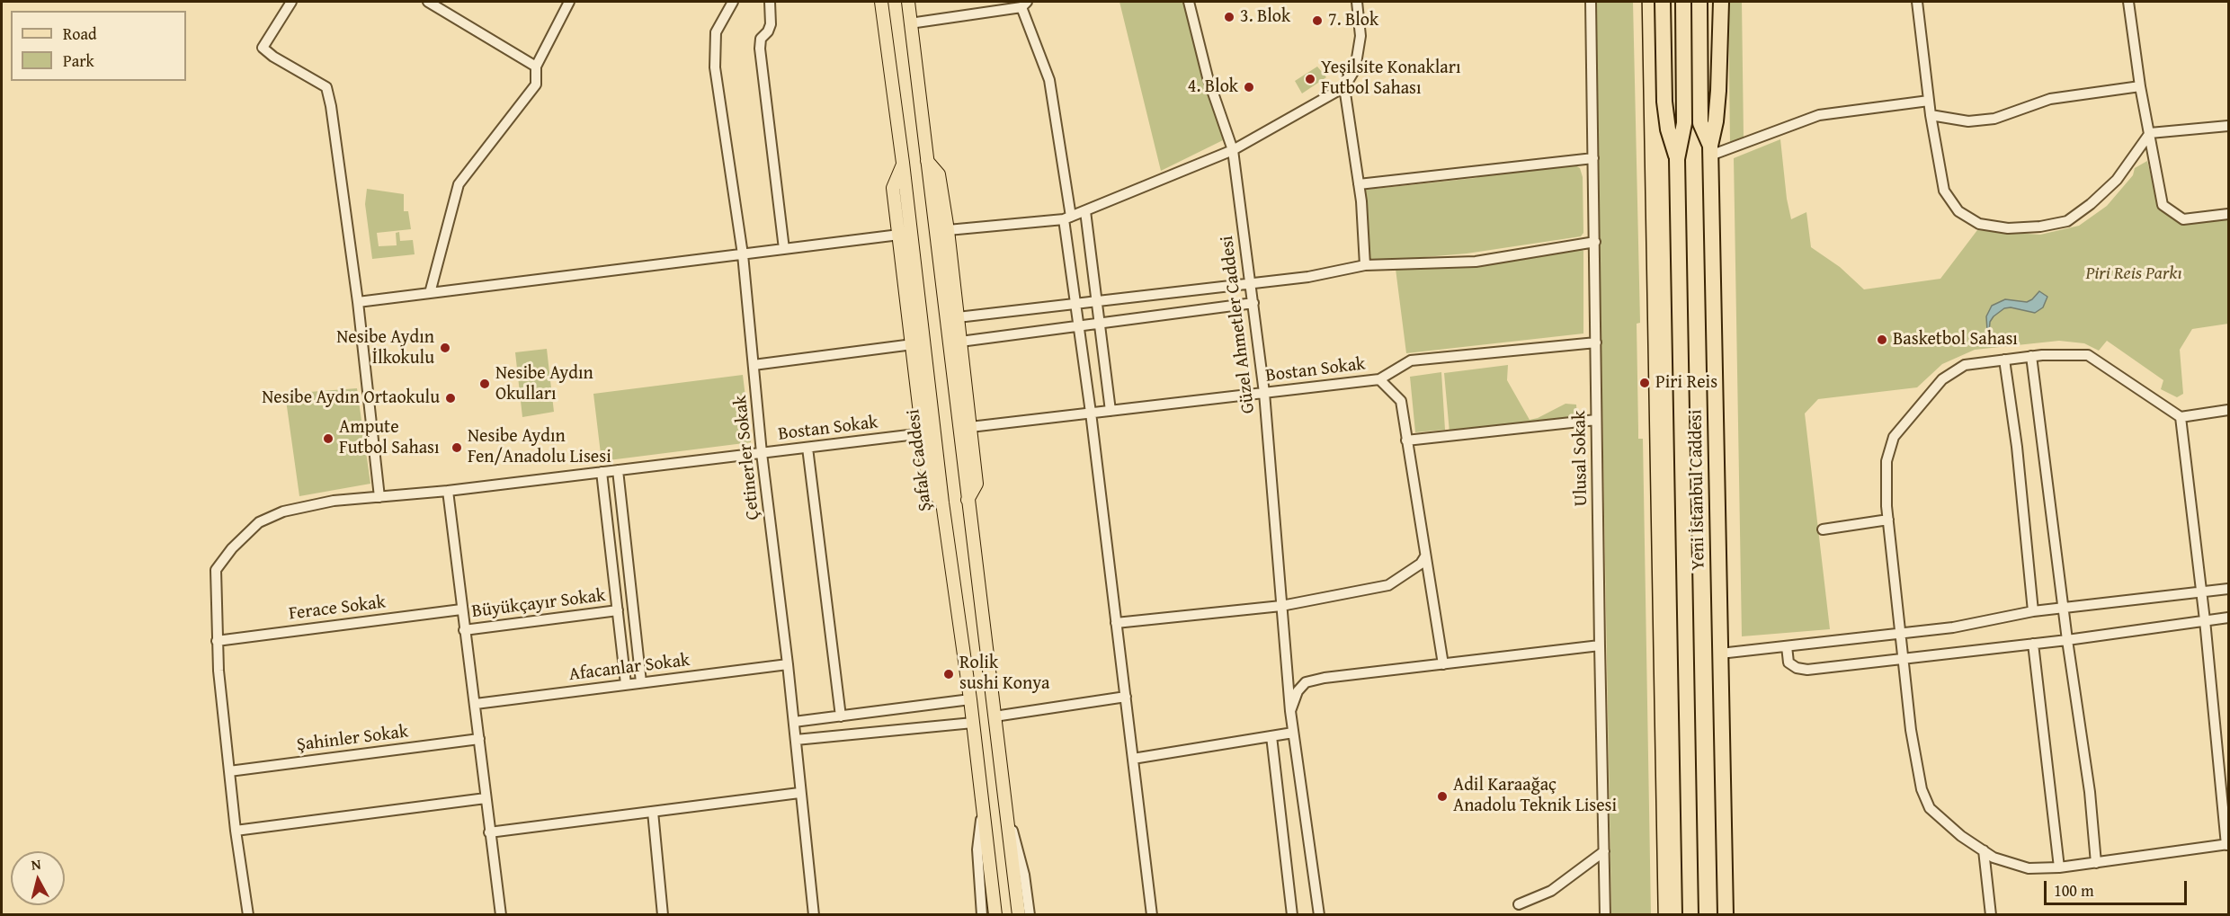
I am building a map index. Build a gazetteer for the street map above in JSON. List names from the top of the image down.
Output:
{
  "streets": {
    "highway": ["Yeni İstanbul Caddesi"],
    "main road": ["Şafak Caddesi"],
    "street": [
      "Güzel Ahmetler Caddesi",
      "Bostan Sokak",
      "Çetinerler Sokak",
      "Ulusal Sokak",
      "Büyükçayır Sokak",
      "Ferace Sokak",
      "Afacanlar Sokak",
      "Şahinler Sokak"
    ]
  },
  "crossings": [
    ["Güzel Ahmetler Caddesi", "Bostan Sokak"],
    ["Bostan Sokak", "Çetinerler Sokak"],
    ["Bostan Sokak", "Ulusal Sokak"],
    ["Bostan Sokak", "Ferace Sokak"],
    ["Bostan Sokak", "Şahinler Sokak"],
    ["Çetinerler Sokak", "Afacanlar Sokak"]
  ],
  "parks": ["Piri Reis Parkı"],
  "places": [
    "3. Blok",
    "7. Blok",
    "Yeşilsite Konakları Futbol Sahası",
    "4. Blok",
    "Basketbol Sahası",
    "Nesibe Aydın İlkokulu",
    "Piri Reis",
    "Nesibe Aydın Okulları",
    "Nesibe Aydın Ortaokulu",
    "Ampute Futbol Sahası",
    "Nesibe Aydın Fen/Anadolu Lisesi",
    "Rolik sushi Konya",
    "Adil Karaağaç Anadolu Teknik Lisesi"
  ],
  "legend": ["Road", "Park"],
  "scale_bar": "100 m",
  "north": "top"
}
